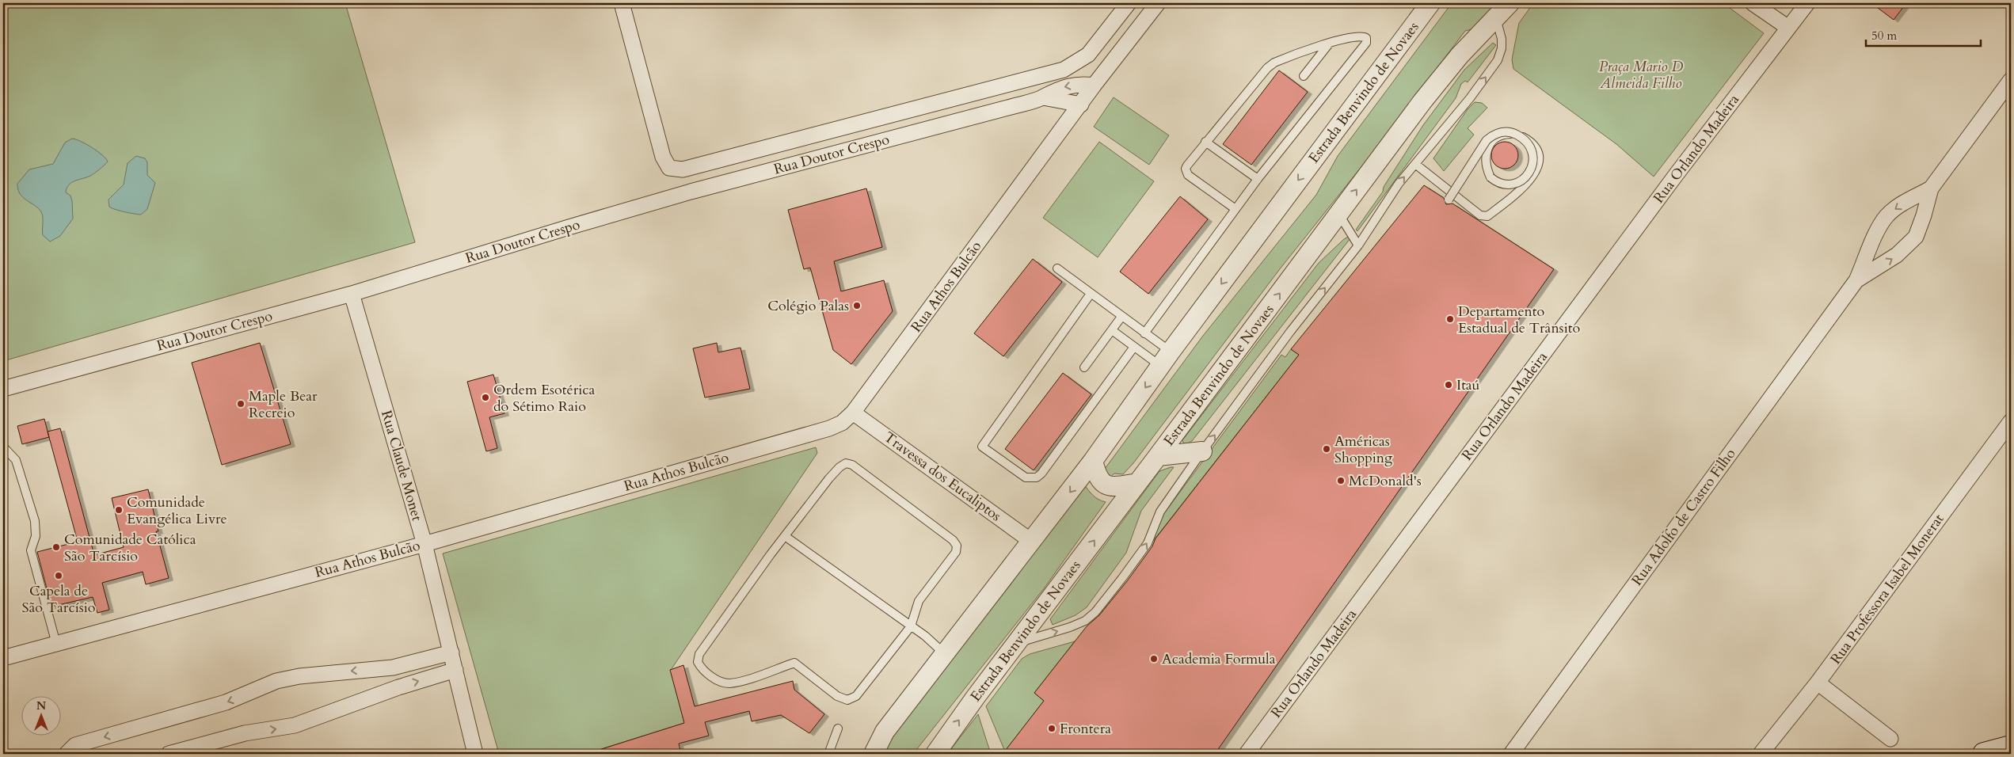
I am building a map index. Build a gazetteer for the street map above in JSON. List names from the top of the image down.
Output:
{
  "streets": {
    "street": [
      "Estrada Benvindo de Novaes",
      "Rua Orlando Madeira",
      "Rua Doutor Crespo",
      "Rua Athos Bulcão",
      "Rua Claude Monet",
      "Travessa dos Eucaliptos",
      "Rua Adolfo de Castro Filho",
      "Rua Professora Isabel Monerat"
    ]
  },
  "crossings": [
    ["Estrada Benvindo de Novaes", "Travessa dos Eucaliptos"],
    ["Rua Doutor Crespo", "Rua Athos Bulcão"],
    ["Rua Doutor Crespo", "Rua Claude Monet"],
    ["Rua Athos Bulcão", "Rua Claude Monet"],
    ["Rua Athos Bulcão", "Travessa dos Eucaliptos"]
  ],
  "parks": ["Praça Mario D Almeida Filho"],
  "places": [
    "Colégio Palas",
    "Departamento Estadual de Trânsito",
    "Itaú",
    "Ordem Esotérica do Sétimo Raio",
    "Maple Bear Recreio",
    "Américas Shopping",
    "McDonald's",
    "Comunidade Evangélica Livre",
    "Comunidade Católica São Tarcísio",
    "Capela de São Tarcísio",
    "Academia Formula",
    "Frontera"
  ],
  "scale_bar": "50 m",
  "north": "top"
}
